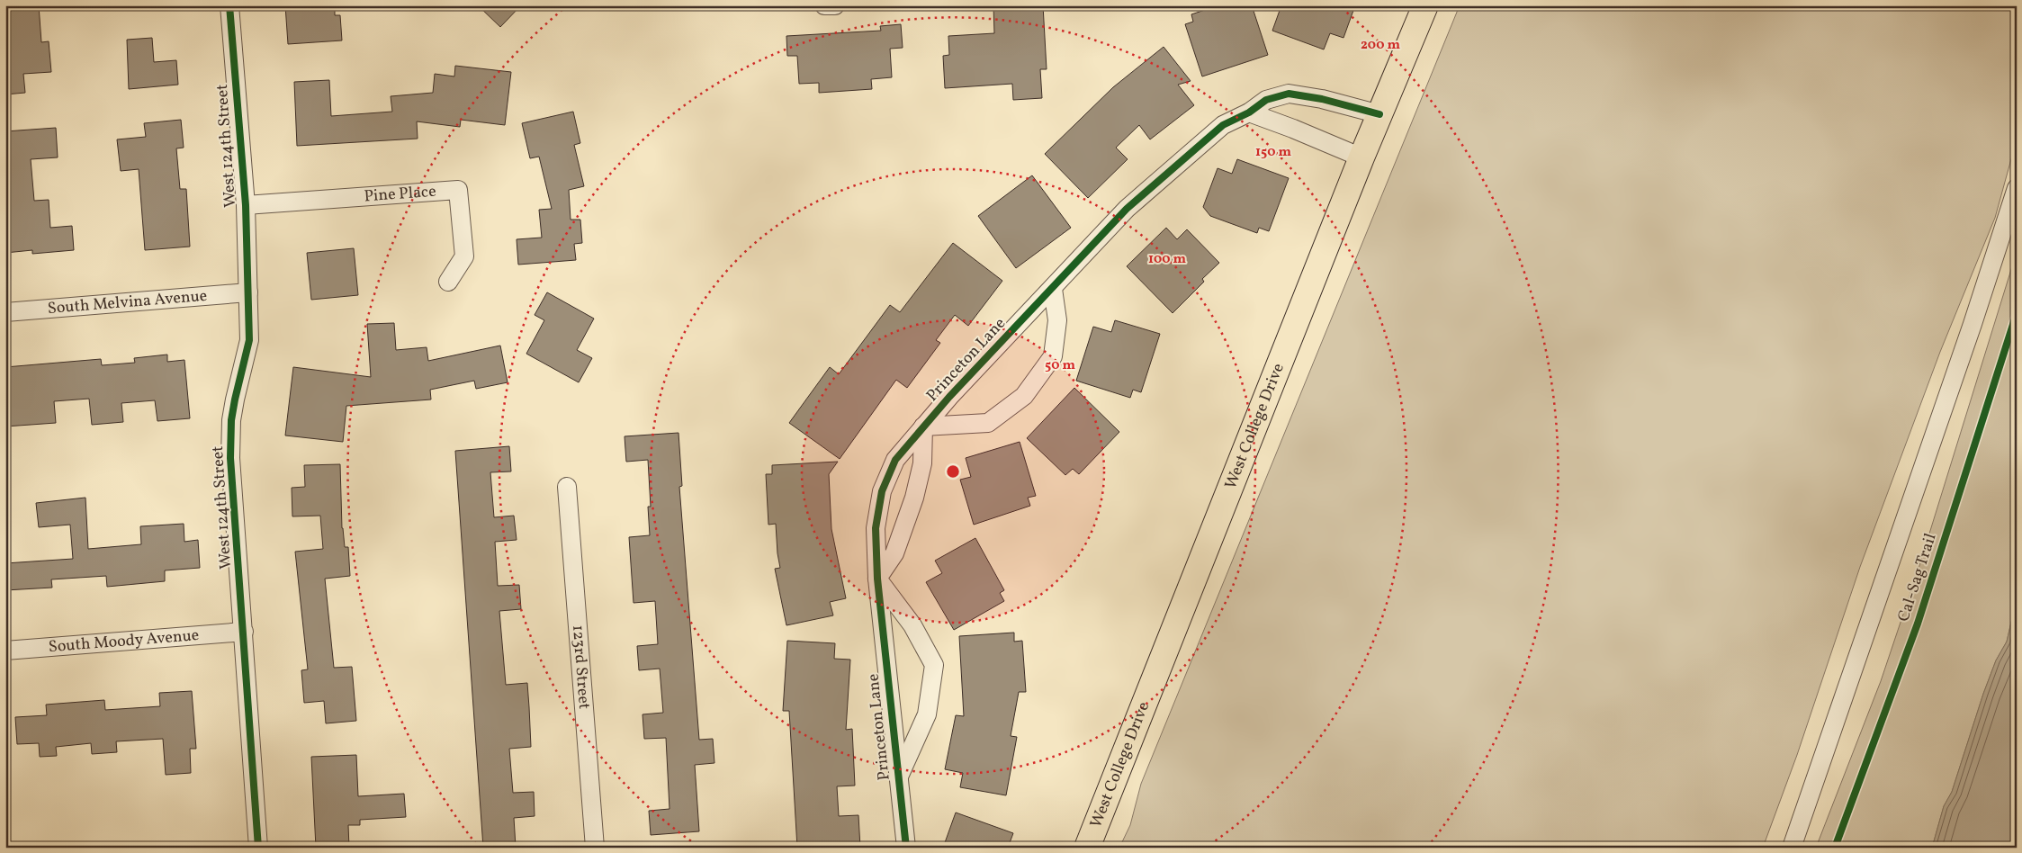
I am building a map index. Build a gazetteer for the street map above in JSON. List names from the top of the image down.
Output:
{
  "streets": {
    "main road": ["West College Drive"],
    "street": [
      "West 124th Street",
      "Pine Place",
      "South Melvina Avenue",
      "Princeton Lane",
      "South Moody Avenue",
      "123rd Street"
    ],
    "cycle path": ["Cal-Sag Trail"]
  },
  "crossings": [
    ["West 124th Street", "Pine Place"],
    ["West 124th Street", "South Melvina Avenue"],
    ["West 124th Street", "South Moody Avenue"],
    ["Princeton Lane", "West College Drive"]
  ],
  "rings": [
    "200 m",
    "150 m",
    "100 m",
    "50 m"
  ]
}
